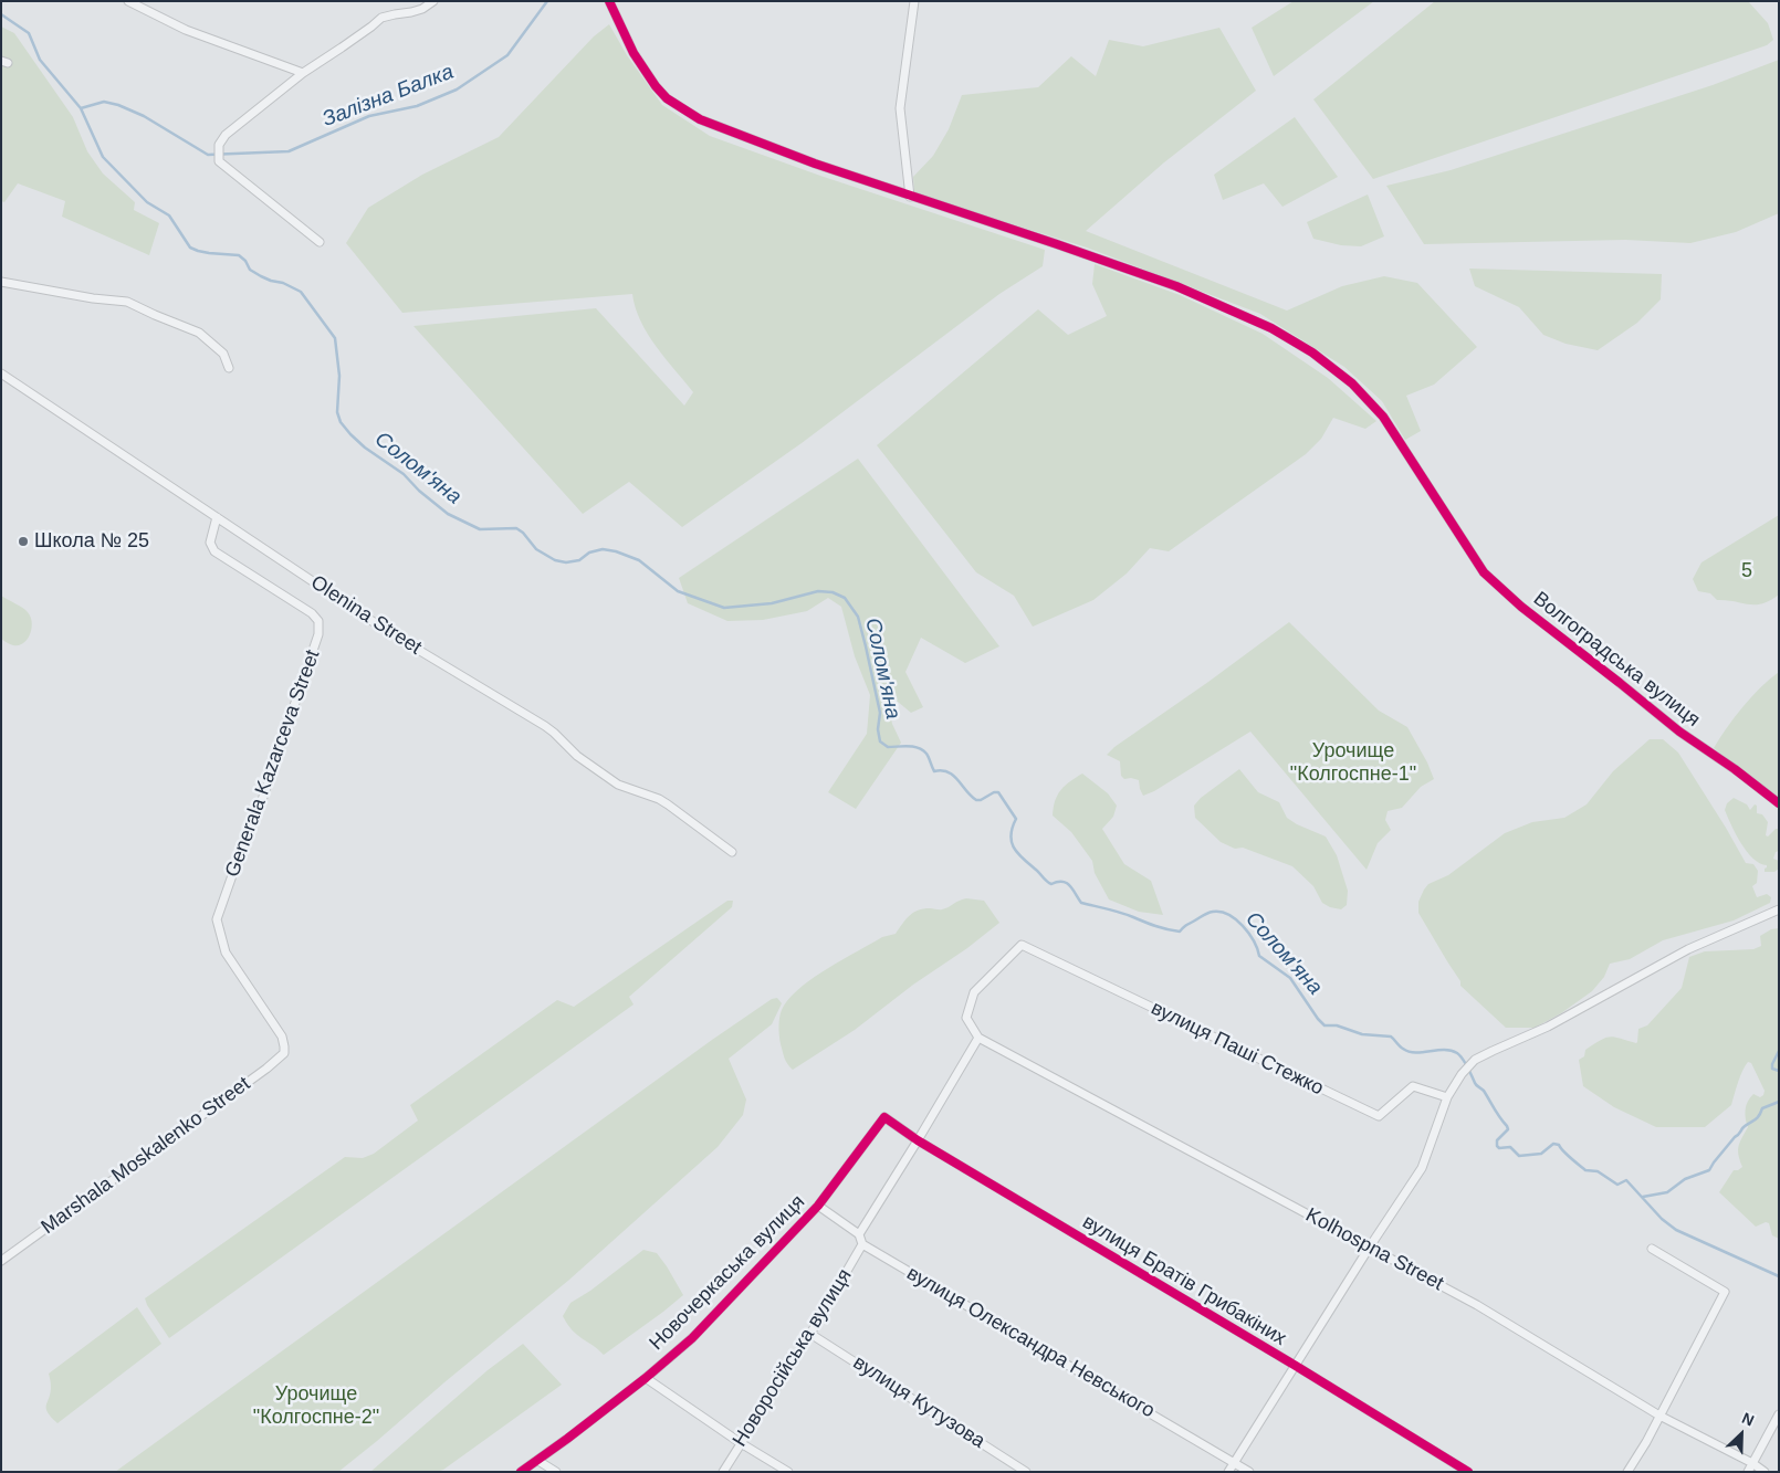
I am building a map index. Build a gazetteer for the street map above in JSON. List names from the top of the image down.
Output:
{
  "streets": {
    "street": [
      "Olenina Street",
      "Волгоградська вулиця",
      "Generala Kazarceva Street",
      "вулиця Паші Стежко",
      "Marshala Moskalenko Street",
      "Kolhospna Street",
      "Новочеркаська вулиця",
      "вулиця Братів Грибакіних",
      "вулиця Олександра Невського",
      "Новоросійська вулиця",
      "вулиця Кутузова"
    ]
  },
  "crossings": [
    ["Olenina Street", "Generala Kazarceva Street"],
    ["Generala Kazarceva Street", "Marshala Moskalenko Street"],
    ["вулиця Паші Стежко", "Kolhospna Street"],
    ["Новочеркаська вулиця", "вулиця Братів Грибакіних"],
    ["вулиця Олександра Невського", "Новоросійська вулиця"],
    ["Новоросійська вулиця", "вулиця Кутузова"]
  ],
  "water": ["Залізна Балка", "Солом'яна"],
  "parks": ["5", "Урочище \"Колгоспне-1\"", "Урочище \"Колгоспне-2\""],
  "places": ["Школа № 25"],
  "north": "top right"
}
